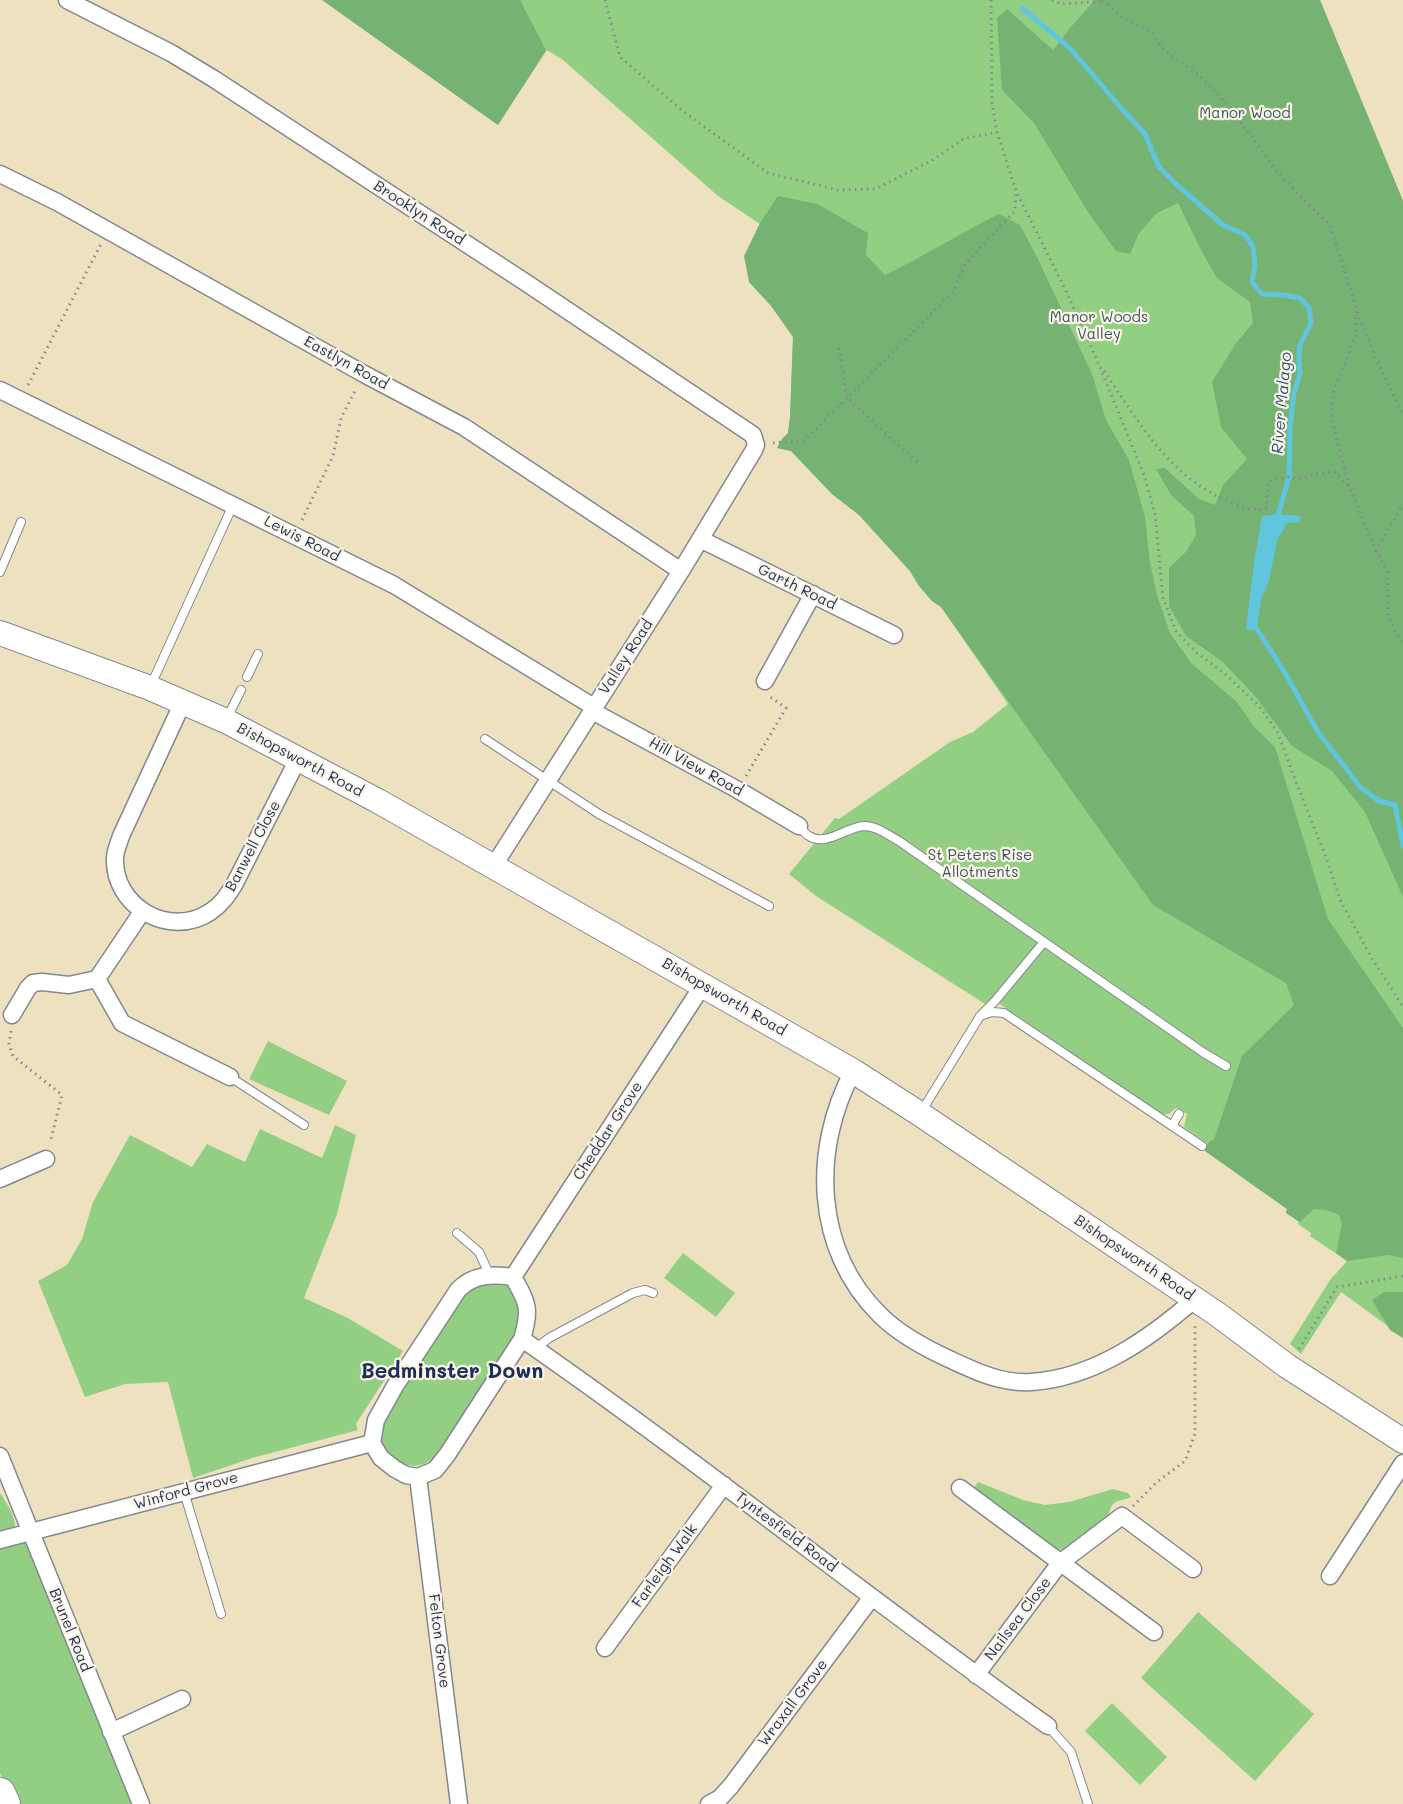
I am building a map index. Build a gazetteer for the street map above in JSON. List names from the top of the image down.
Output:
{
  "streets": {
    "street": [
      "Brooklyn Road",
      "Eastlyn Road",
      "Lewis Road",
      "Garth Road",
      "Valley Road",
      "Bishopsworth Road",
      "Hill View Road",
      "Banwell Close",
      "Cheddar Grove",
      "Winford Grove",
      "Tyntesfield Road",
      "Farleigh Walk",
      "Nailsea Close",
      "Brunel Road",
      "Felton Grove",
      "Wraxall Grove"
    ]
  },
  "crossings": [
    ["Brooklyn Road", "Valley Road"],
    ["Eastlyn Road", "Valley Road"],
    ["Lewis Road", "Valley Road"],
    ["Lewis Road", "Hill View Road"],
    ["Garth Road", "Valley Road"],
    ["Valley Road", "Bishopsworth Road"],
    ["Valley Road", "Hill View Road"],
    ["Bishopsworth Road", "Banwell Close"],
    ["Bishopsworth Road", "Cheddar Grove"],
    ["Winford Grove", "Brunel Road"],
    ["Tyntesfield Road", "Farleigh Walk"],
    ["Tyntesfield Road", "Nailsea Close"],
    ["Tyntesfield Road", "Wraxall Grove"]
  ],
  "districts": ["Bedminster Down"],
  "water": ["River Malago"],
  "parks": ["Manor Wood", "Manor Woods Valley", "St Peters Rise Allotments"]
}
